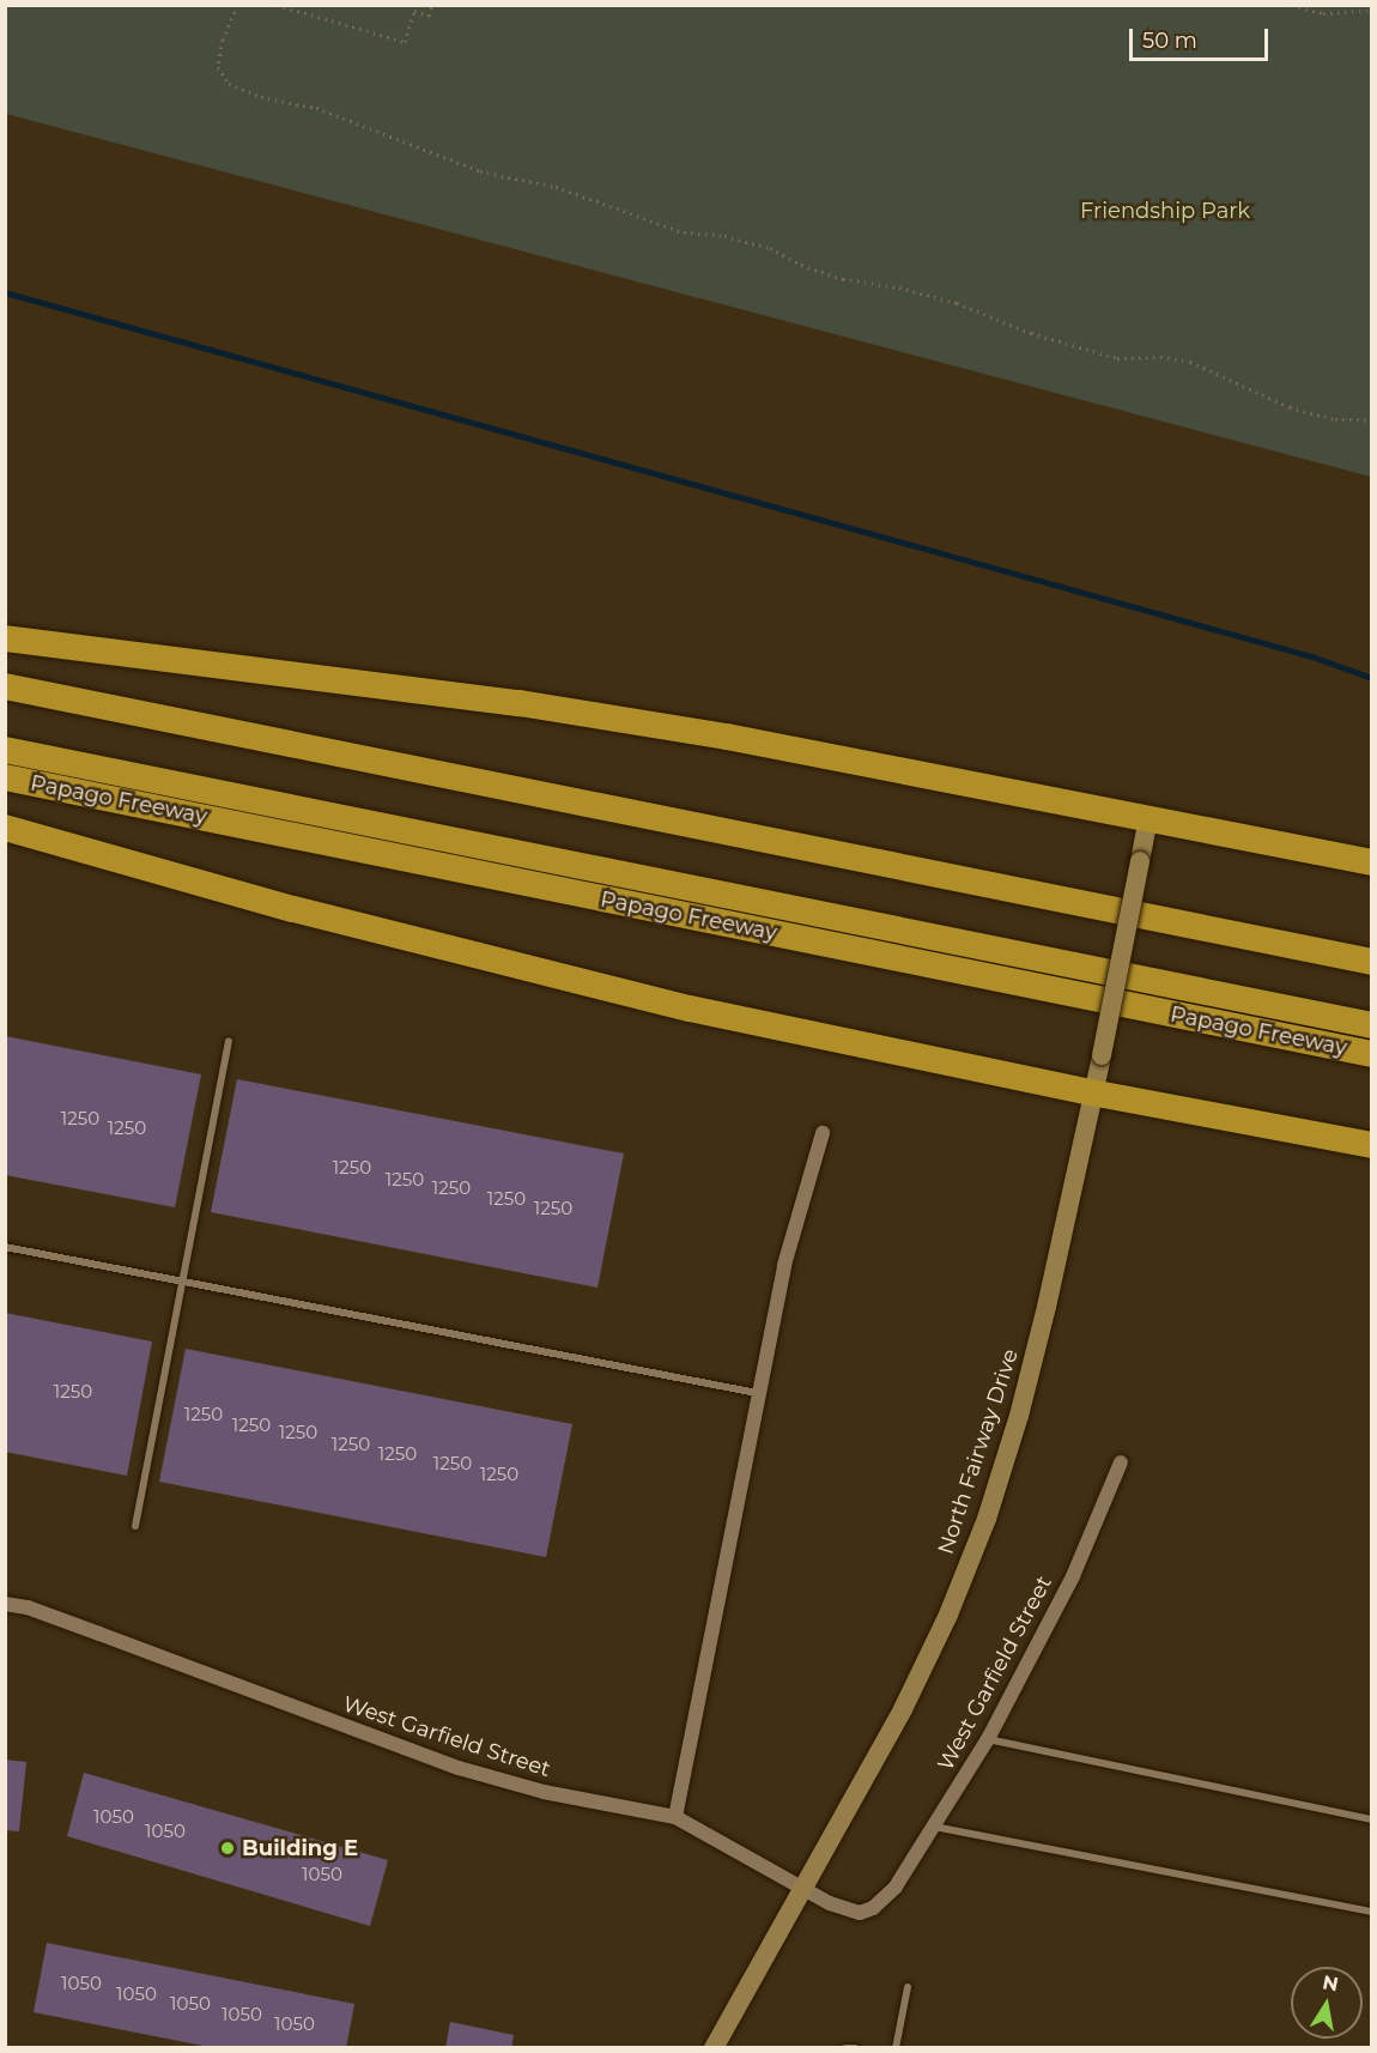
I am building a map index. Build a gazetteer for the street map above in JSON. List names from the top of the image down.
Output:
{
  "streets": {
    "highway": ["Papago Freeway"],
    "street": ["North Fairway Drive", "West Garfield Street"]
  },
  "crossings": [
    ["North Fairway Drive", "West Garfield Street"]
  ],
  "parks": ["Friendship Park"],
  "places": ["Building E"],
  "house_numbers": [
    "1250",
    "1250",
    "1250",
    "1250",
    "1250",
    "1250",
    "1250",
    "1250",
    "1250",
    "1250",
    "1250",
    "1250",
    "1250",
    "1250",
    "1250",
    "1050",
    "1050",
    "1050",
    "1050",
    "1050",
    "1050",
    "1050",
    "1050"
  ],
  "scale_bar": "50 m",
  "north": "top"
}
